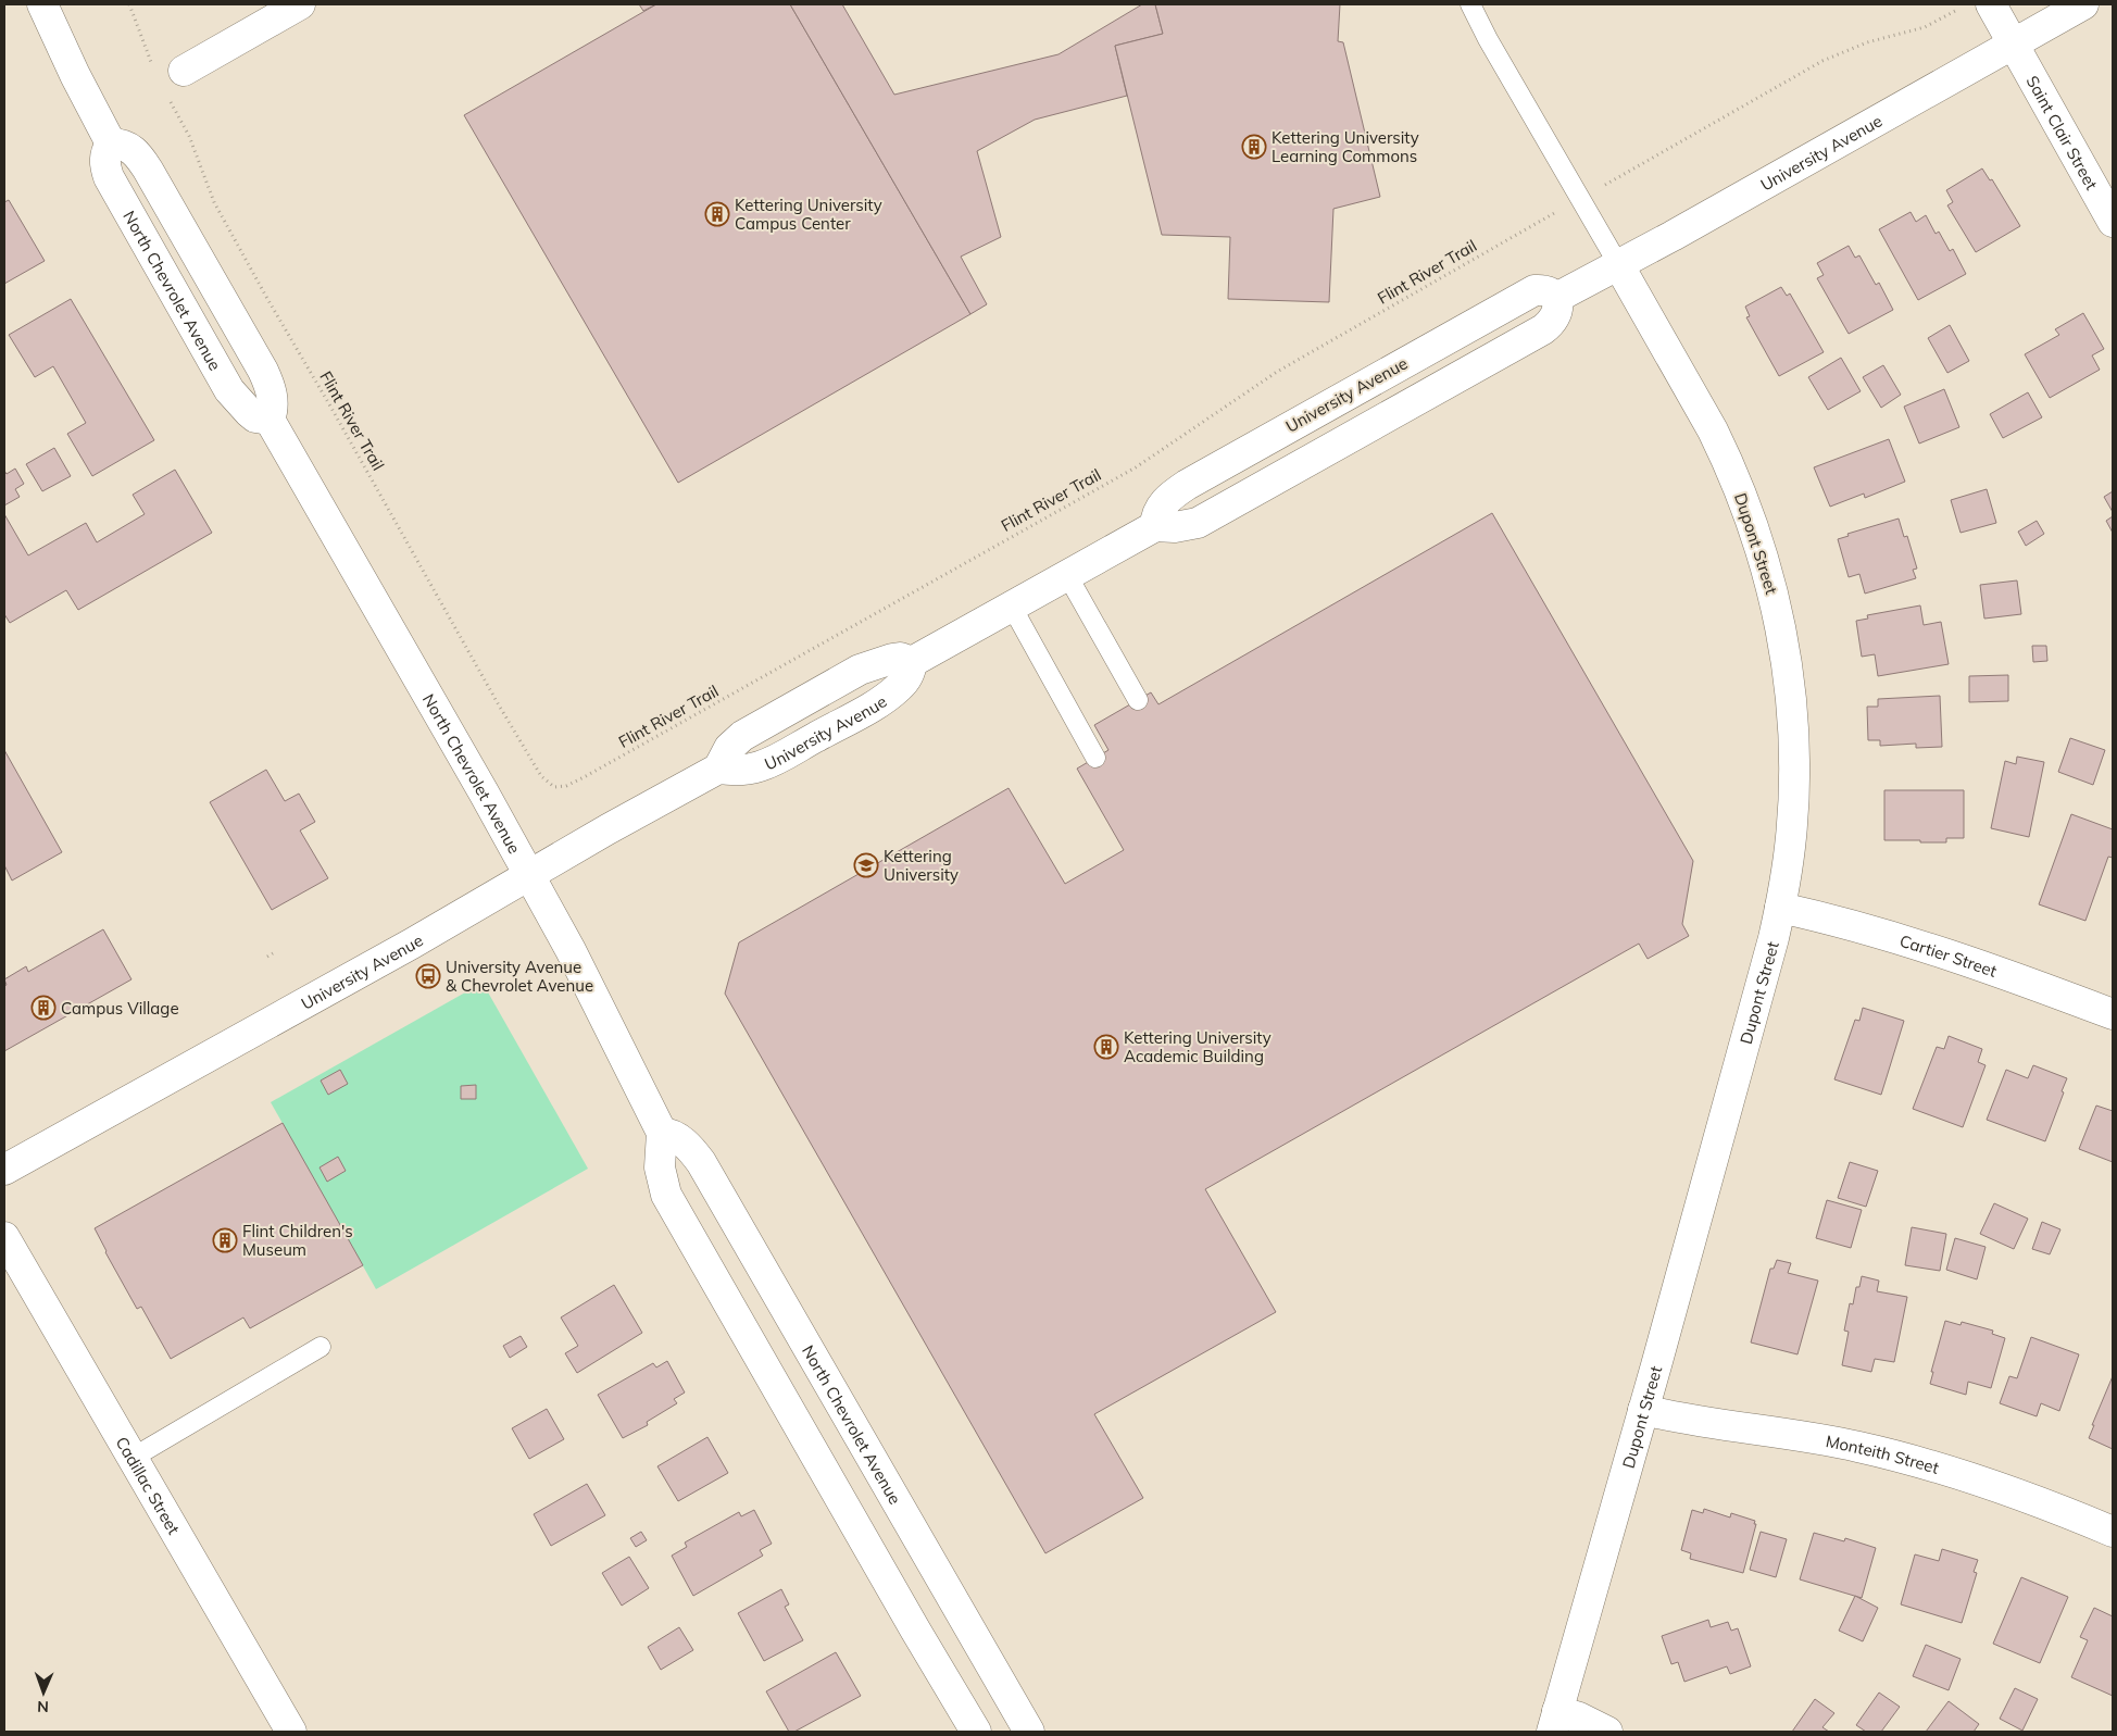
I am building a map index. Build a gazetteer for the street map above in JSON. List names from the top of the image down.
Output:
{
  "streets": {
    "street": [
      "Saint Clair Street",
      "University Avenue",
      "North Chevrolet Avenue",
      "Dupont Street",
      "Cartier Street",
      "Monteith Street",
      "Cadillac Street"
    ],
    "path": ["Flint River Trail"]
  },
  "crossings": [
    ["Saint Clair Street", "University Avenue"],
    ["University Avenue", "North Chevrolet Avenue"],
    ["University Avenue", "Dupont Street"],
    ["Dupont Street", "Cartier Street"],
    ["Dupont Street", "Monteith Street"]
  ],
  "places": {
    "building": [
      "Kettering University Learning Commons",
      "Kettering University Campus Center",
      "Campus Village",
      "Kettering University Academic Building",
      "Flint Children's Museum"
    ],
    "school or university": ["Kettering University"],
    "bus stop": ["University Avenue & Chevrolet Avenue"]
  },
  "north": "bottom"
}
